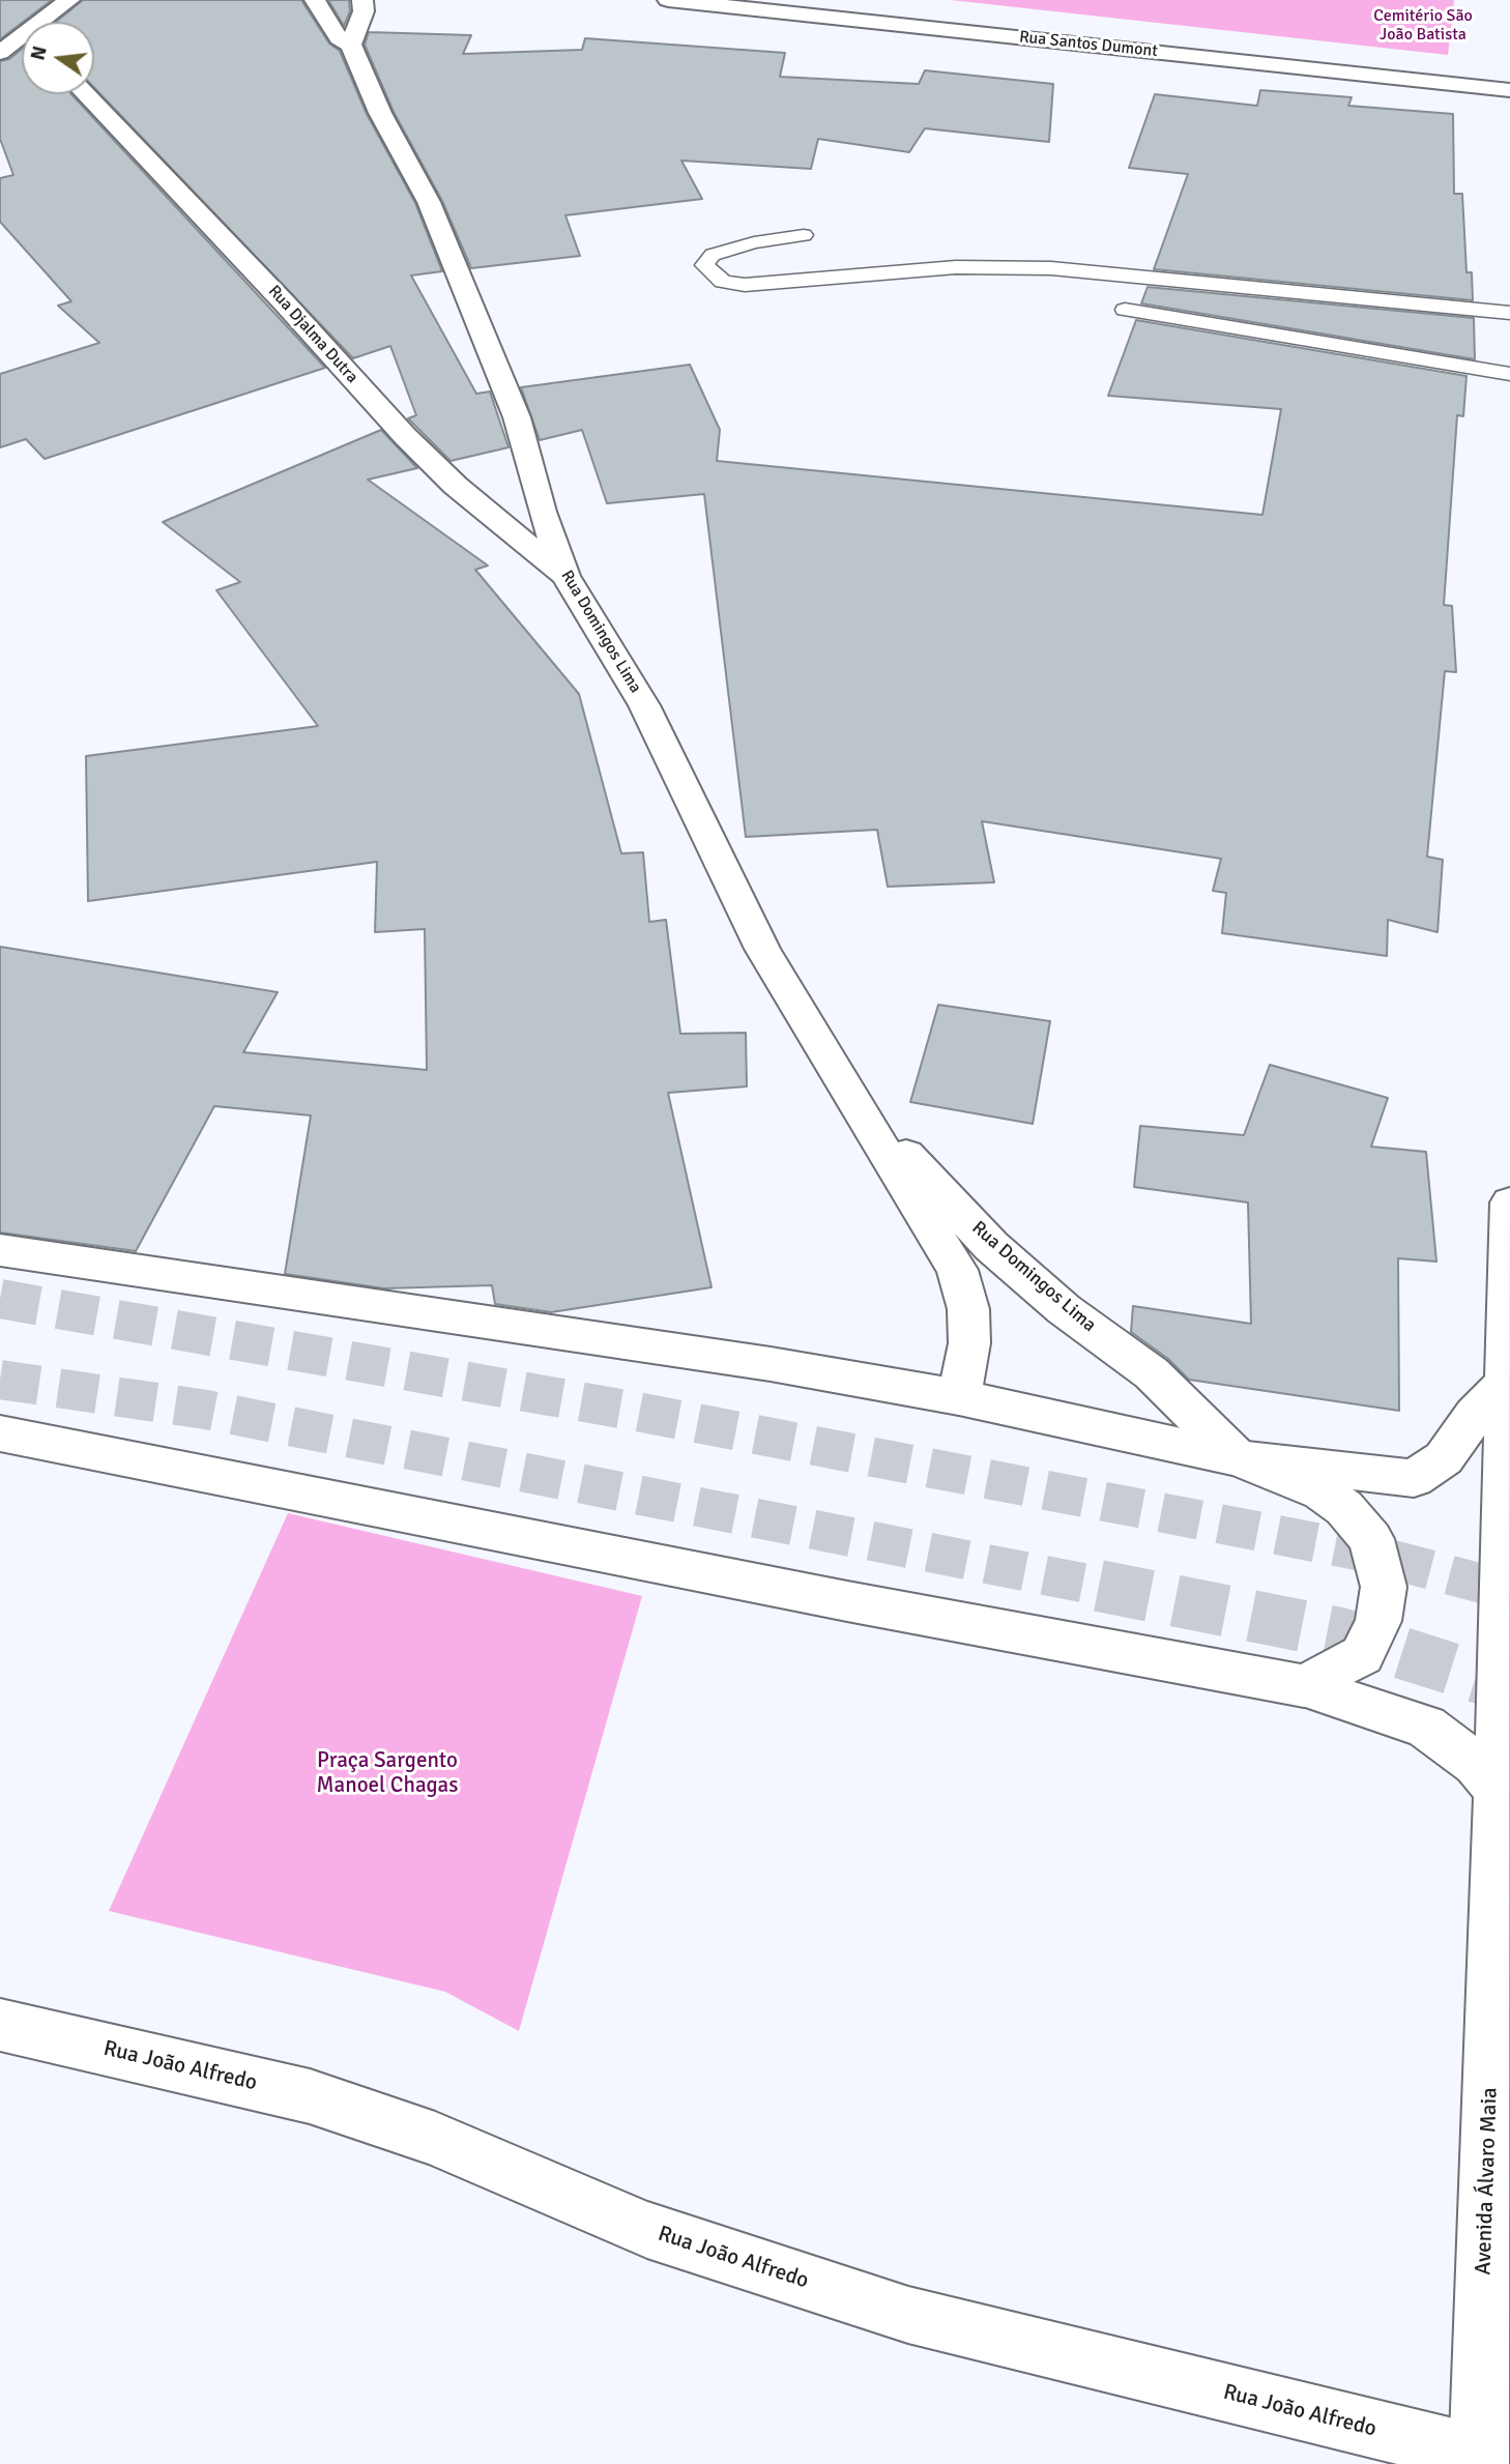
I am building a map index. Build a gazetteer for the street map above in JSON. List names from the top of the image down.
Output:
{
  "streets": {
    "street": [
      "Rua Santos Dumont",
      "Rua Djalma Dutra",
      "Rua Domingos Lima",
      "Rua João Alfredo",
      "Avenida Álvaro Maia"
    ]
  },
  "crossings": [
    ["Rua Djalma Dutra", "Rua Domingos Lima"],
    ["Rua João Alfredo", "Avenida Álvaro Maia"]
  ],
  "parks": ["Cemitério São João Batista", "Praça Sargento Manoel Chagas"],
  "north": "left"
}
